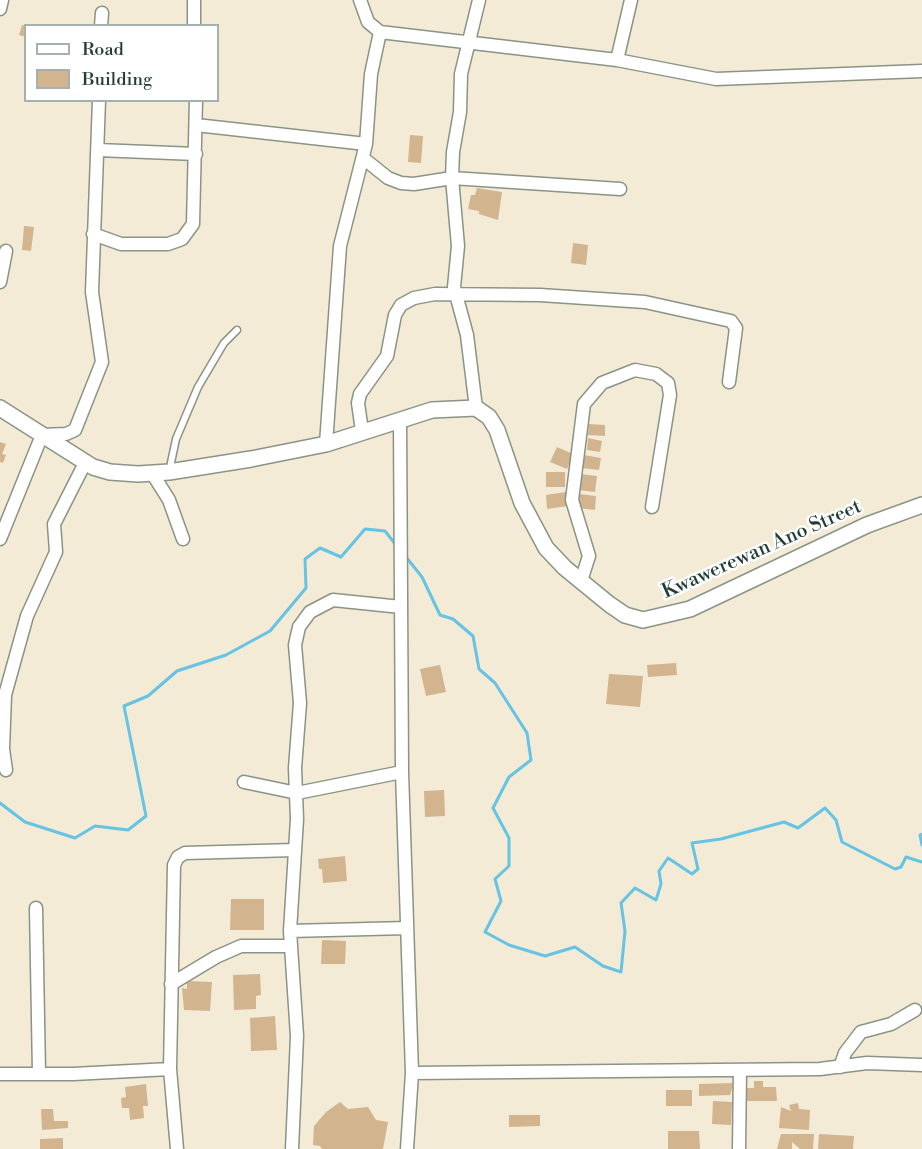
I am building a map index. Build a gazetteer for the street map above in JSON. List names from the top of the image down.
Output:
{
  "streets": {
    "street": ["Kwawerewan Ano Street"]
  },
  "legend": ["Road", "Building"]
}
